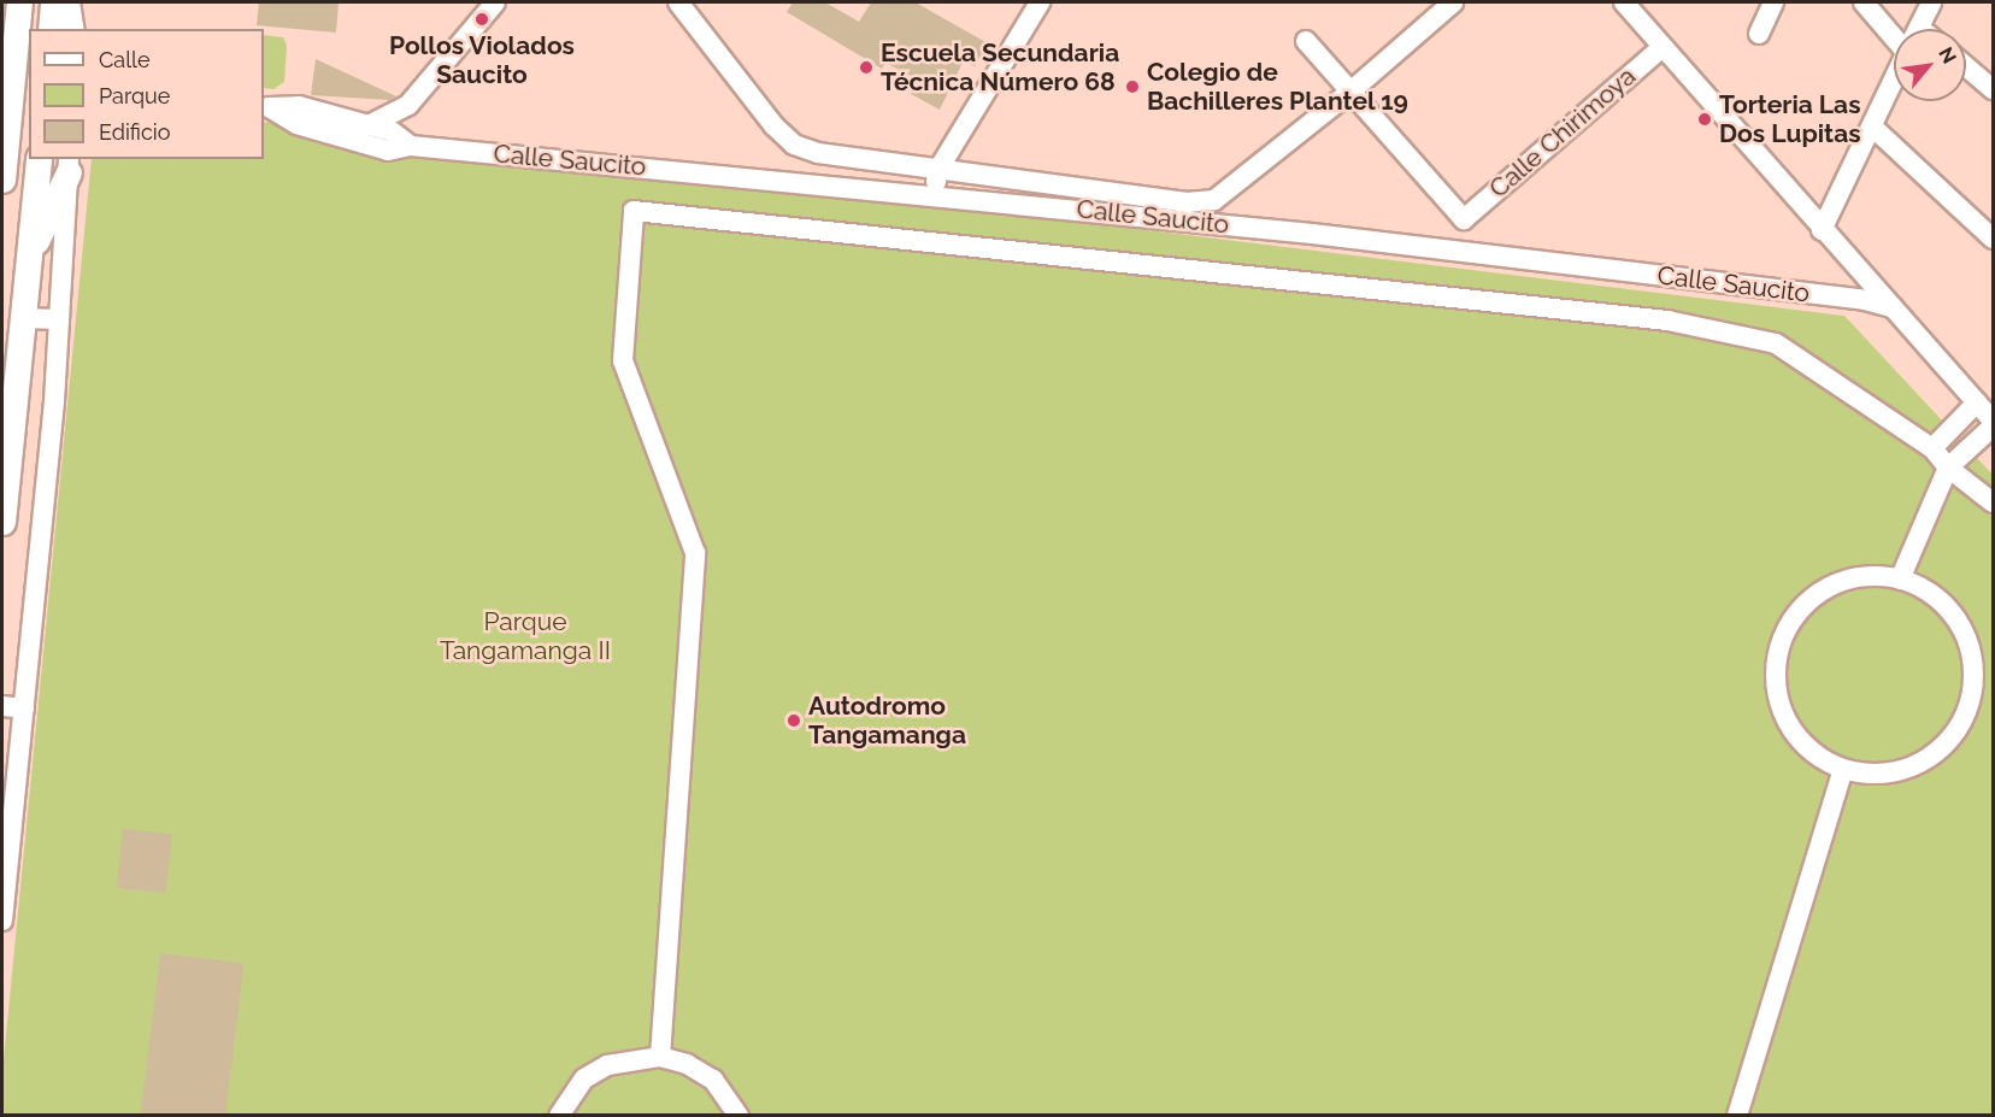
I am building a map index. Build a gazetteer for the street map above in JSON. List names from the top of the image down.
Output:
{
  "streets": {
    "street": ["Calle Chirimoya", "Calle Saucito"]
  },
  "parks": ["Parque Tangamanga II"],
  "places": [
    "Pollos Violados Saucito",
    "Escuela Secundaria Técnica Número 68",
    "Colegio de Bachilleres Plantel 19",
    "Torteria Las Dos Lupitas",
    "Autodromo Tangamanga"
  ],
  "legend": ["Calle", "Parque", "Edificio"],
  "north": "top right"
}
